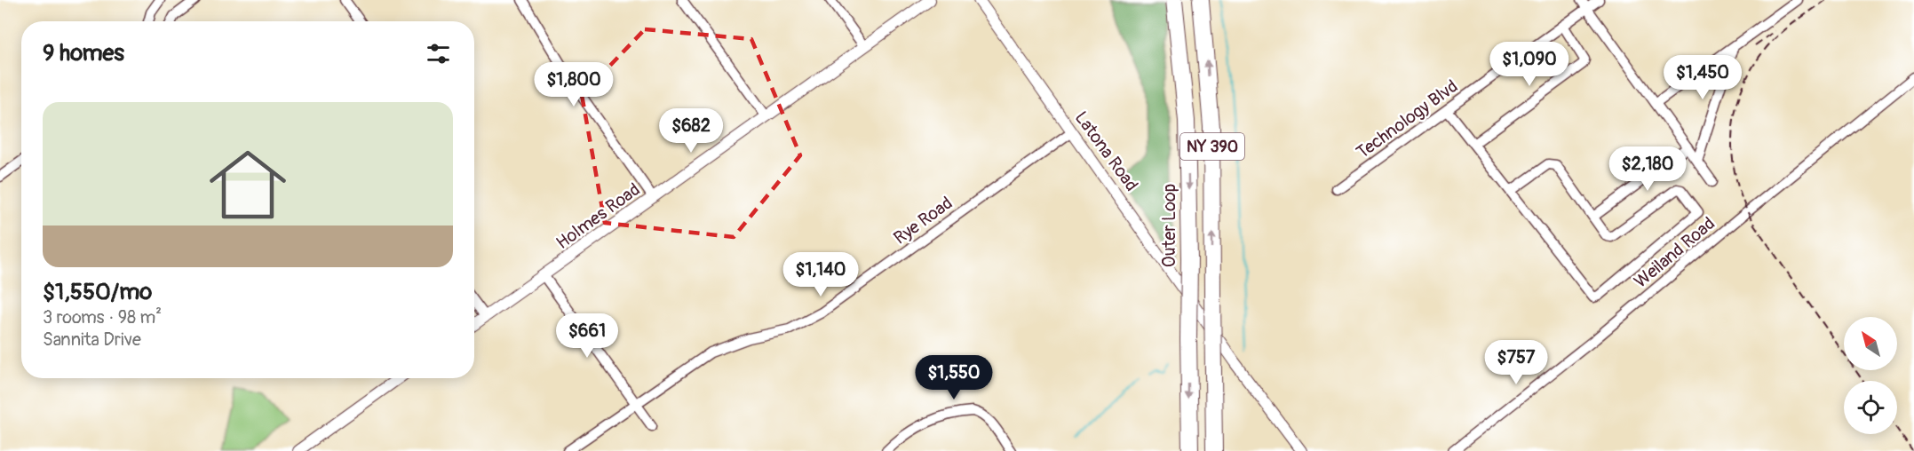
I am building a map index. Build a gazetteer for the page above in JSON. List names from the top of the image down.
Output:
{
  "streets": {
    "highway": ["NY 390", "Outer Loop"],
    "street": [
      "Technology Blvd",
      "Latona Road",
      "Holmes Road",
      "Rye Road",
      "Weiland Road"
    ]
  },
  "crossings": [
    ["Latona Road", "Rye Road"]
  ],
  "north": "top left",
  "page": {
    "heading": "9 homes",
    "price": [
      "$1,090",
      "$1,450",
      "$1,800",
      "$682",
      "$2,180",
      "$1,140",
      "$661",
      "$757",
      "$1,550"
    ],
    "list": [
      {
        "name": "$1,550/mo",
        "note": "3 rooms · 98 m² · Sannita Drive"
      }
    ]
  }
}
